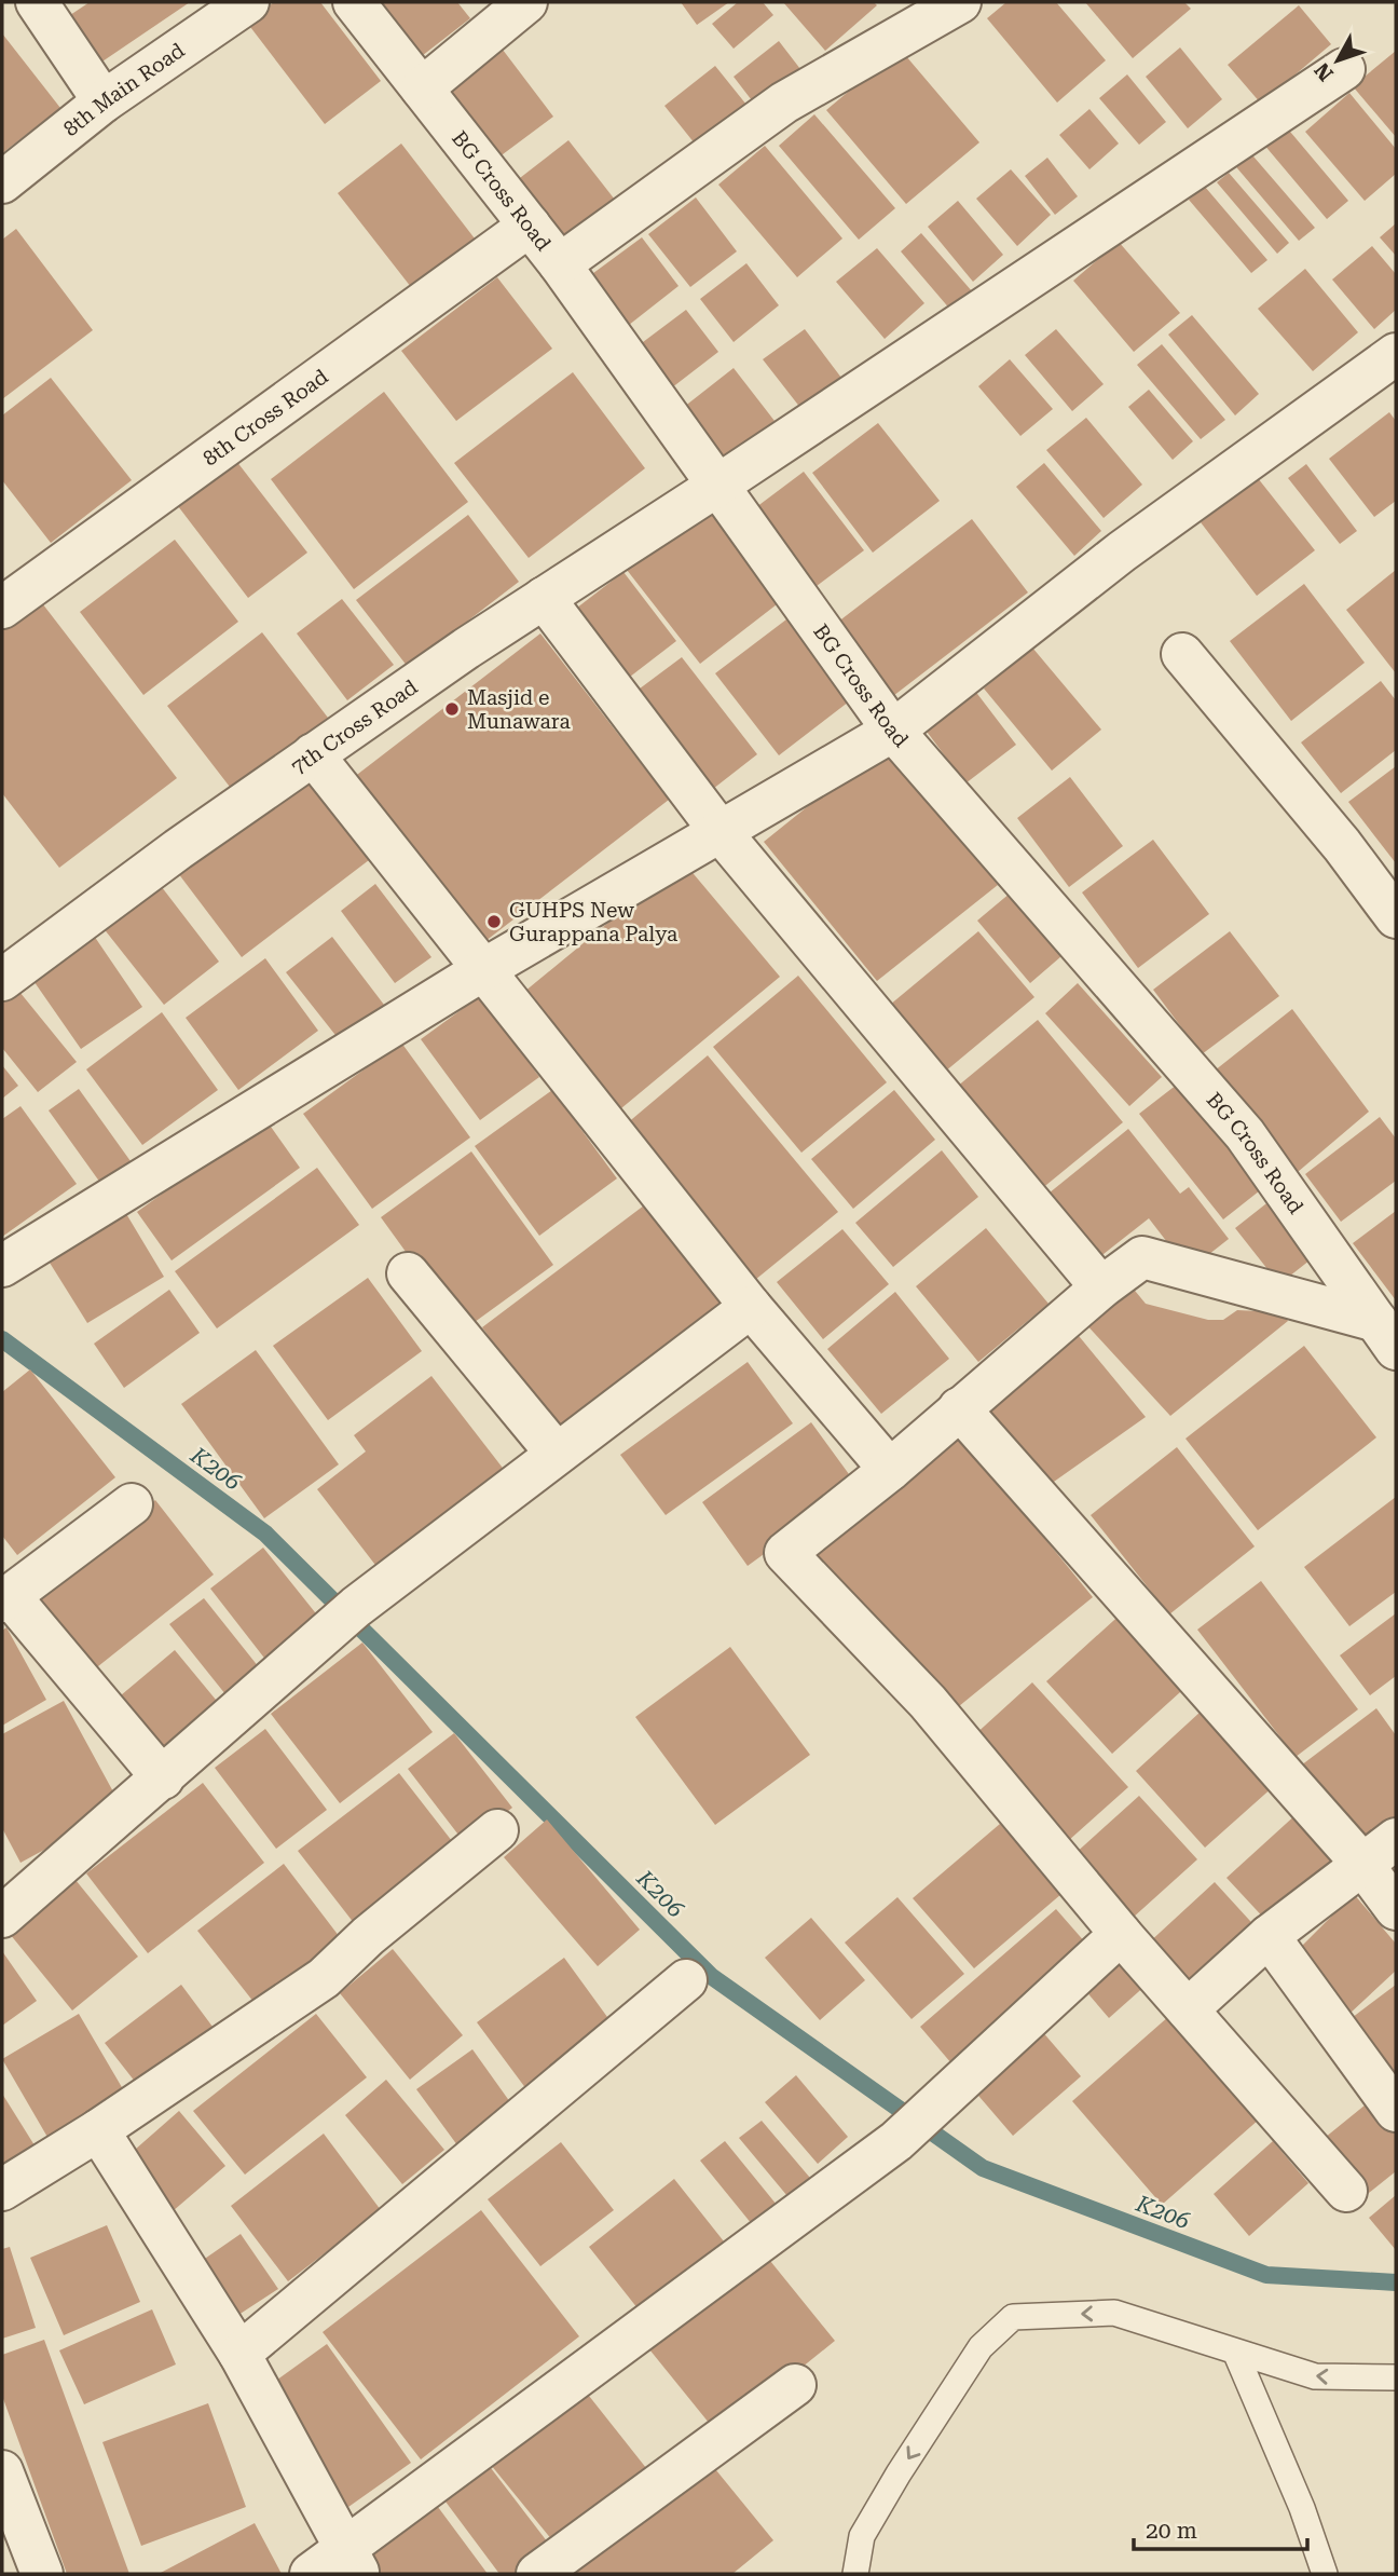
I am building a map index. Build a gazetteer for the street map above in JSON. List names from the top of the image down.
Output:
{
  "streets": {
    "street": [
      "8th Main Road",
      "BG Cross Road",
      "8th Cross Road",
      "7th Cross Road"
    ]
  },
  "crossings": [
    ["BG Cross Road", "8th Cross Road"],
    ["BG Cross Road", "7th Cross Road"]
  ],
  "water": ["K206"],
  "places": ["Masjid e Munawara", "GUHPS New Gurappana Palya"],
  "scale_bar": "20 m",
  "north": "bottom left"
}
